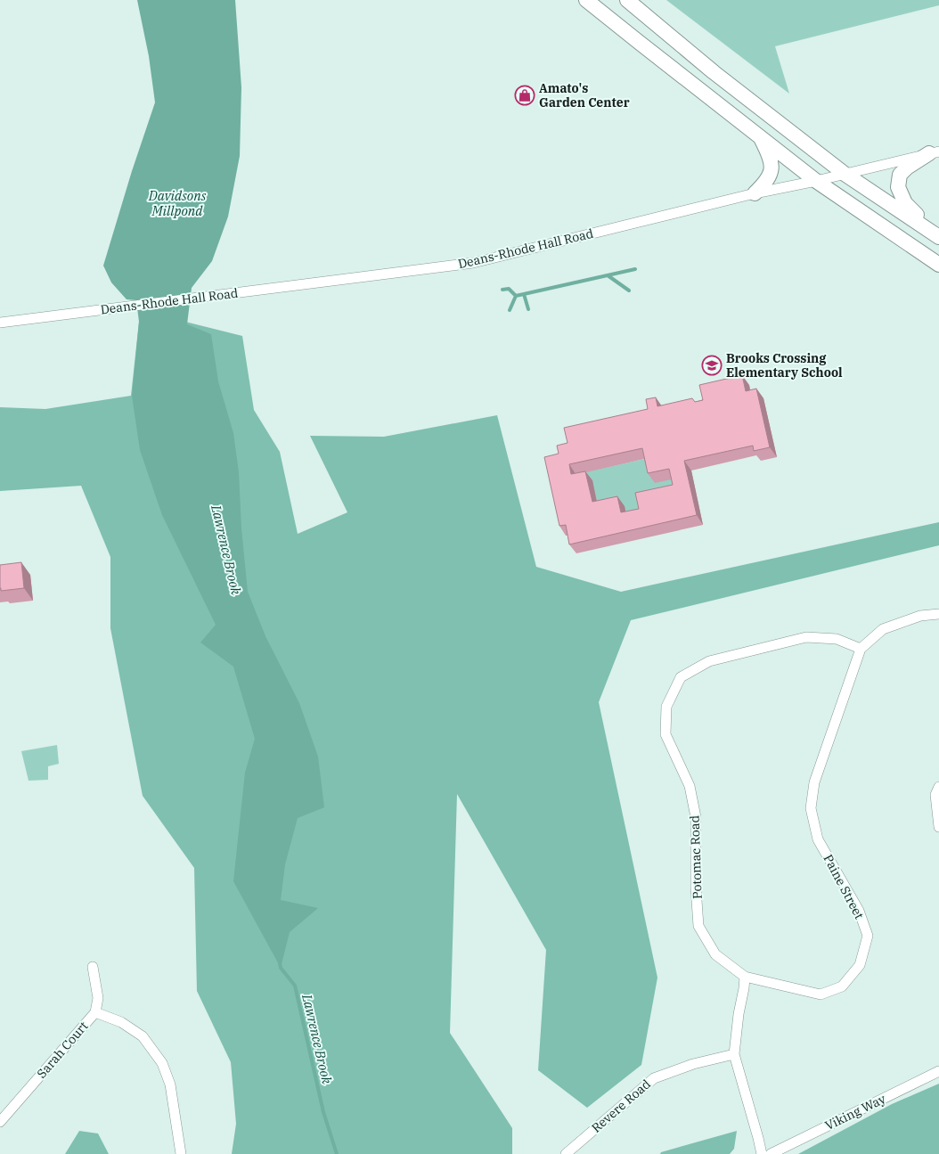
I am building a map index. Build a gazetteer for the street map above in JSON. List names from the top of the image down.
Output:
{
  "streets": {
    "street": [
      "Deans-Rhode Hall Road",
      "Potomac Road",
      "Paine Street",
      "Sarah Court",
      "Revere Road",
      "Viking Way"
    ]
  },
  "crossings": [
    ["Potomac Road", "Paine Street"]
  ],
  "water": ["Davidsons Millpond", "Lawrence Brook"],
  "places": {
    "shop": ["Amato's Garden Center"],
    "school or university": ["Brooks Crossing Elementary School"]
  }
}
